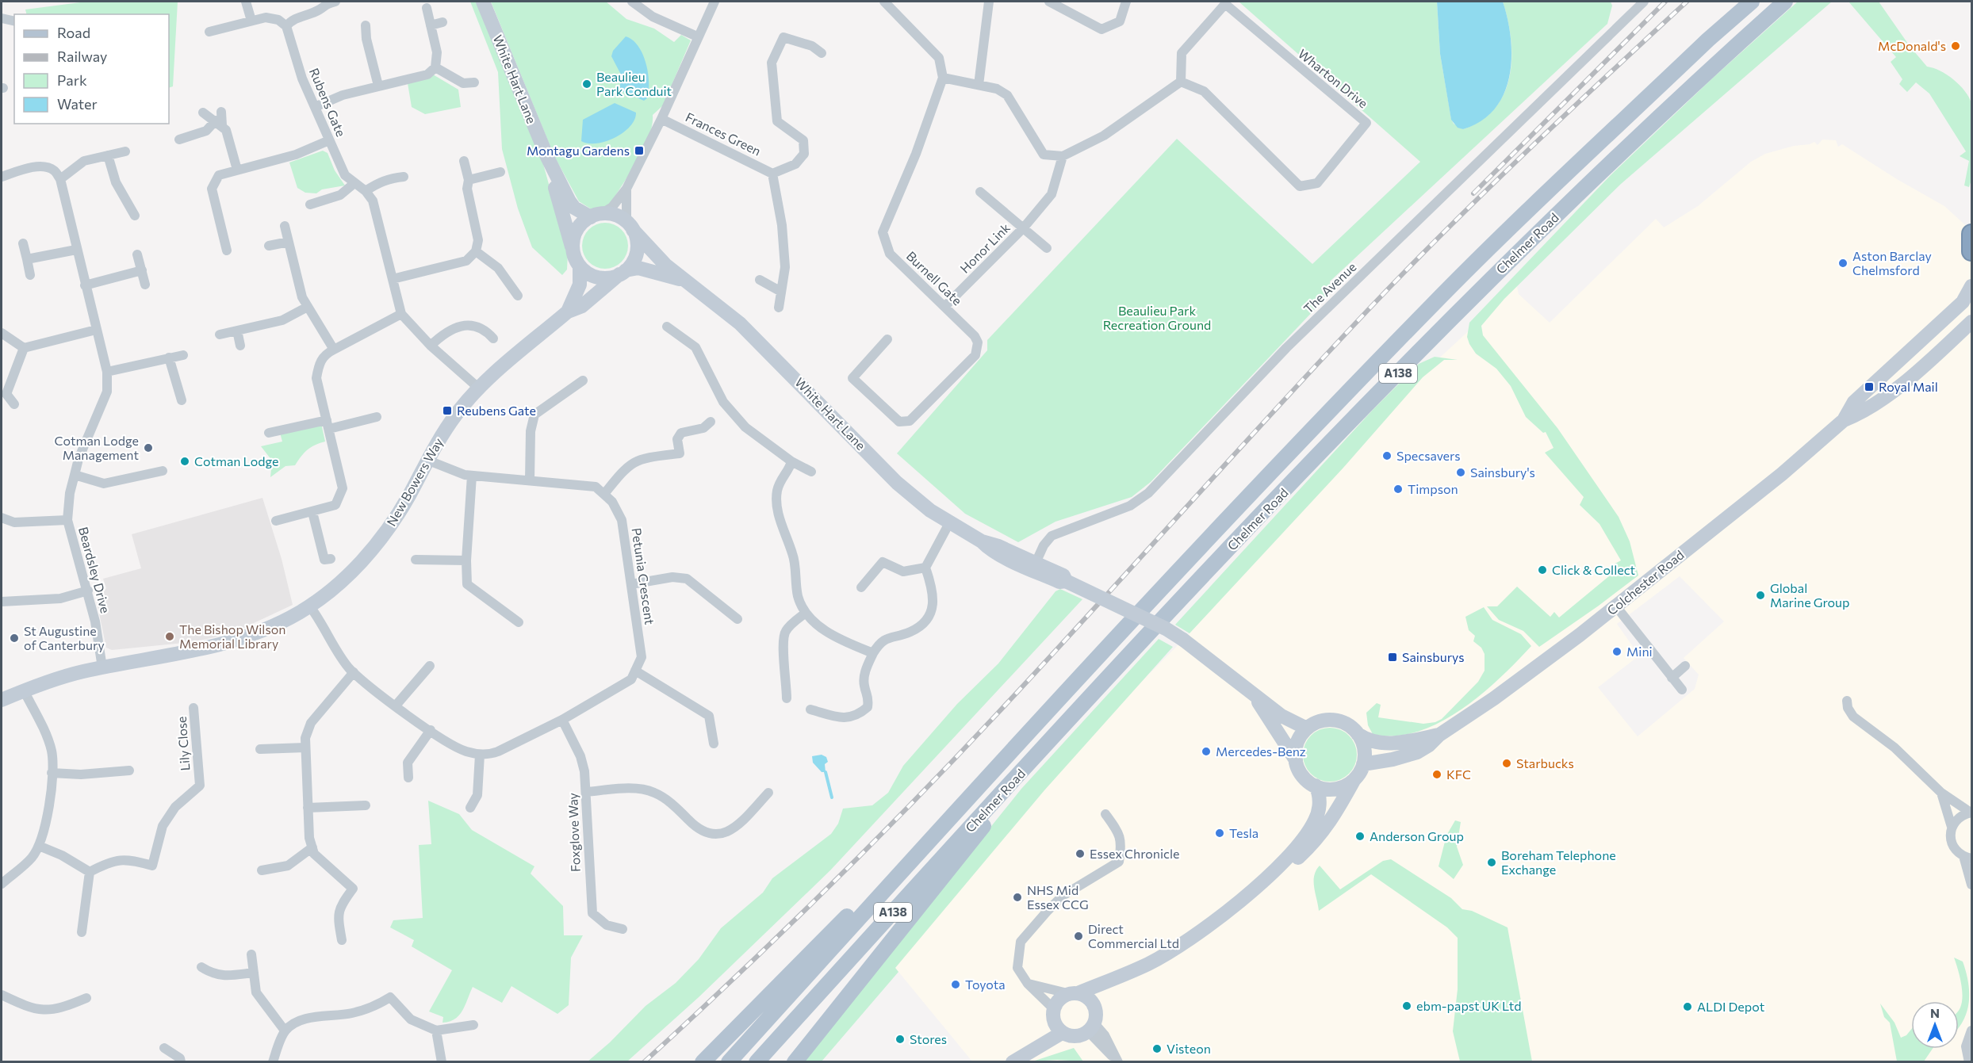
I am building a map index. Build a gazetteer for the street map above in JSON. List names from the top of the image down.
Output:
{
  "streets": {
    "main road": ["Chelmer Road", "A138"],
    "street": [
      "Wharton Drive",
      "White Hart Lane",
      "Rubens Gate",
      "Frances Green",
      "Honor Link",
      "Burnell Gate",
      "The Avenue",
      "New Bowers Way",
      "Beardsley Drive",
      "Petunia Crescent",
      "Colchester Road",
      "Lily Close",
      "Foxglove Way"
    ]
  },
  "crossings": [
    ["White Hart Lane", "The Avenue"],
    ["White Hart Lane", "New Bowers Way"],
    ["White Hart Lane", "Colchester Road"],
    ["Rubens Gate", "New Bowers Way"],
    ["Chelmer Road", "A138"],
    ["Honor Link", "Burnell Gate"],
    ["New Bowers Way", "Beardsley Drive"]
  ],
  "parks": ["Beaulieu Park Recreation Ground"],
  "places": {
    "other": [
      "McDonald's",
      "Beaulieu Park Conduit",
      "Aston Barclay Chelmsford",
      "Cotman Lodge Management",
      "Specsavers",
      "Cotman Lodge",
      "Sainsbury's",
      "Timpson",
      "Click & Collect",
      "Global Marine Group",
      "The Bishop Wilson Memorial Library",
      "St Augustine of Canterbury",
      "Mini",
      "Mercedes-Benz",
      "Starbucks",
      "KFC",
      "Tesla",
      "Anderson Group",
      "Essex Chronicle",
      "Boreham Telephone Exchange",
      "NHS Mid Essex CCG",
      "Direct Commercial Ltd",
      "Toyota",
      "ebm-papst UK Ltd",
      "ALDI Depot",
      "Stores",
      "Visteon"
    ],
    "transit": [
      "Montagu Gardens",
      "Royal Mail",
      "Reubens Gate",
      "Sainsburys"
    ]
  },
  "legend": [
    "Road",
    "Railway",
    "Park",
    "Water"
  ],
  "north": "top"
}
